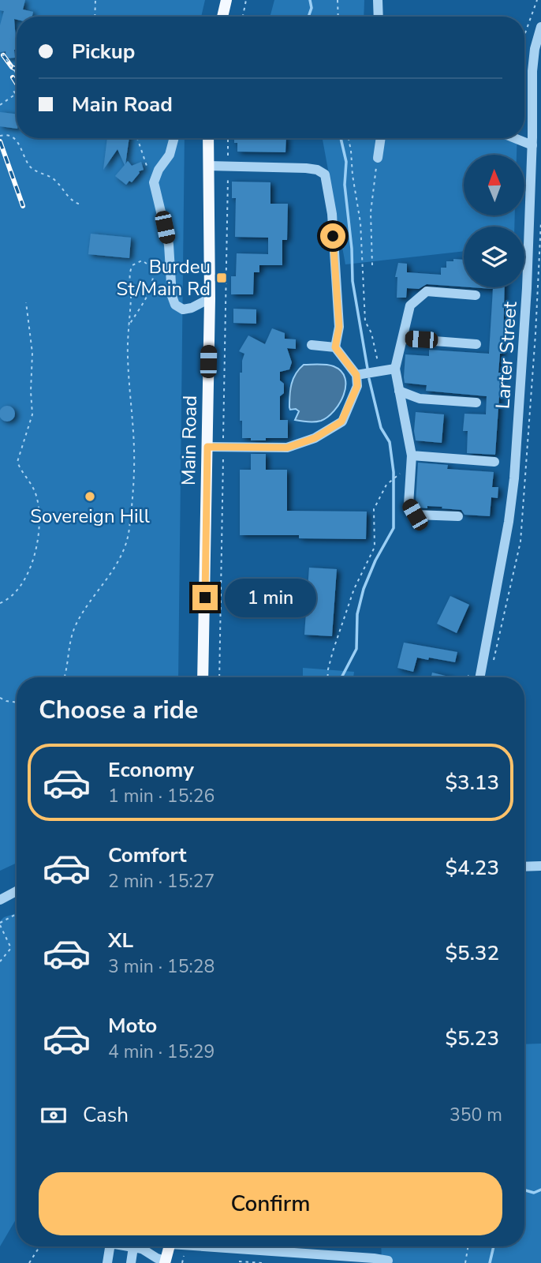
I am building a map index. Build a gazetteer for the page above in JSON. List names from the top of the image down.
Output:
{
  "streets": {
    "main road": ["Main Road"],
    "street": ["Larter Street"]
  },
  "places": {
    "transit": ["Burdeu St/Main Rd"],
    "other": ["Sovereign Hill"]
  },
  "north": "top",
  "page": {
    "banner": ["Pickup", "Main Road"],
    "bubble": "1 min",
    "heading": "Choose a ride",
    "list": [
      {
        "name": "Economy",
        "note": "1 min · 15:26",
        "value": "$3.13"
      },
      {
        "name": "Comfort",
        "note": "2 min · 15:27",
        "value": "$4.23"
      },
      {
        "name": "XL",
        "note": "3 min · 15:28",
        "value": "$5.32"
      },
      {
        "name": "Moto",
        "note": "4 min · 15:29",
        "value": "$5.23"
      }
    ],
    "pay": ["Cash", "350 m"],
    "buttons": "Confirm"
  }
}
